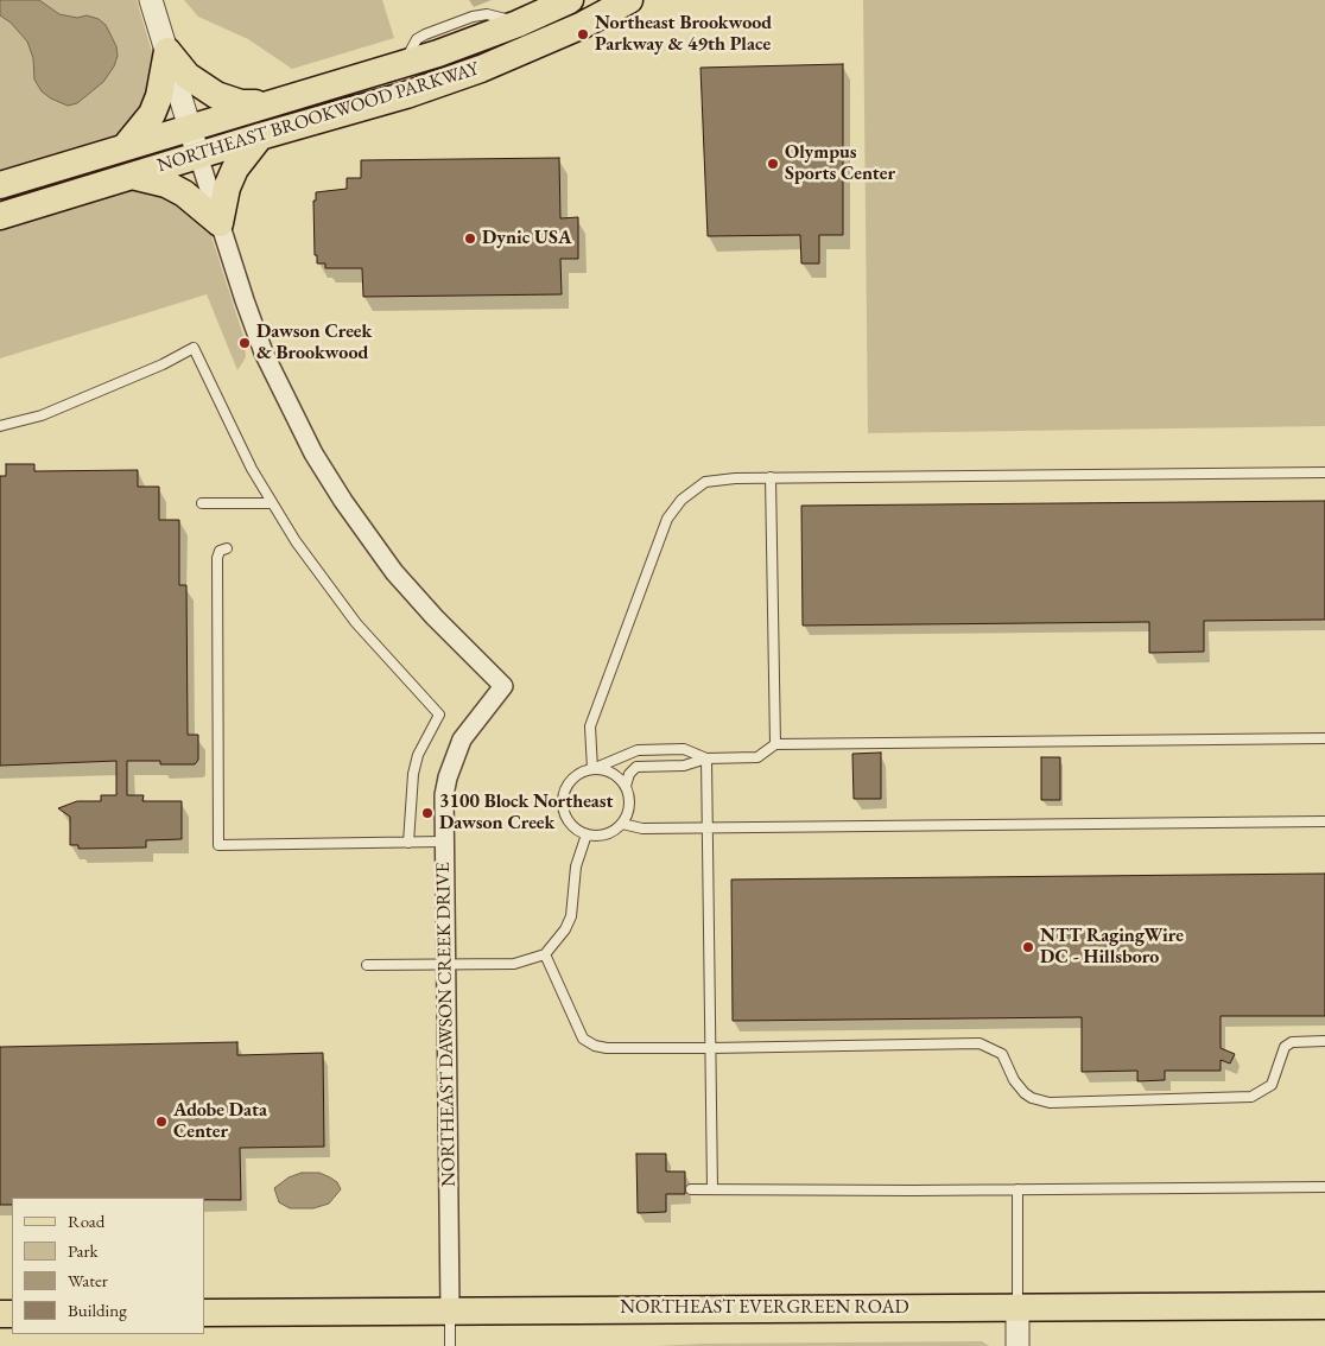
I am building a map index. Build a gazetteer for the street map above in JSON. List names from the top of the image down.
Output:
{
  "streets": {
    "main road": ["NORTHEAST BROOKWOOD PARKWAY", "NORTHEAST EVERGREEN ROAD"],
    "street": ["NORTHEAST DAWSON CREEK DRIVE"]
  },
  "crossings": [
    ["NORTHEAST BROOKWOOD PARKWAY", "NORTHEAST DAWSON CREEK DRIVE"],
    ["NORTHEAST DAWSON CREEK DRIVE", "NORTHEAST EVERGREEN ROAD"]
  ],
  "places": [
    "Northeast Brookwood Parkway & 49th Place",
    "Olympus Sports Center",
    "Dynic USA",
    "Dawson Creek & Brookwood",
    "3100 Block Northeast Dawson Creek",
    "NTT RagingWire DC - Hillsboro",
    "Adobe Data Center"
  ],
  "legend": [
    "Road",
    "Park",
    "Water",
    "Building"
  ]
}
